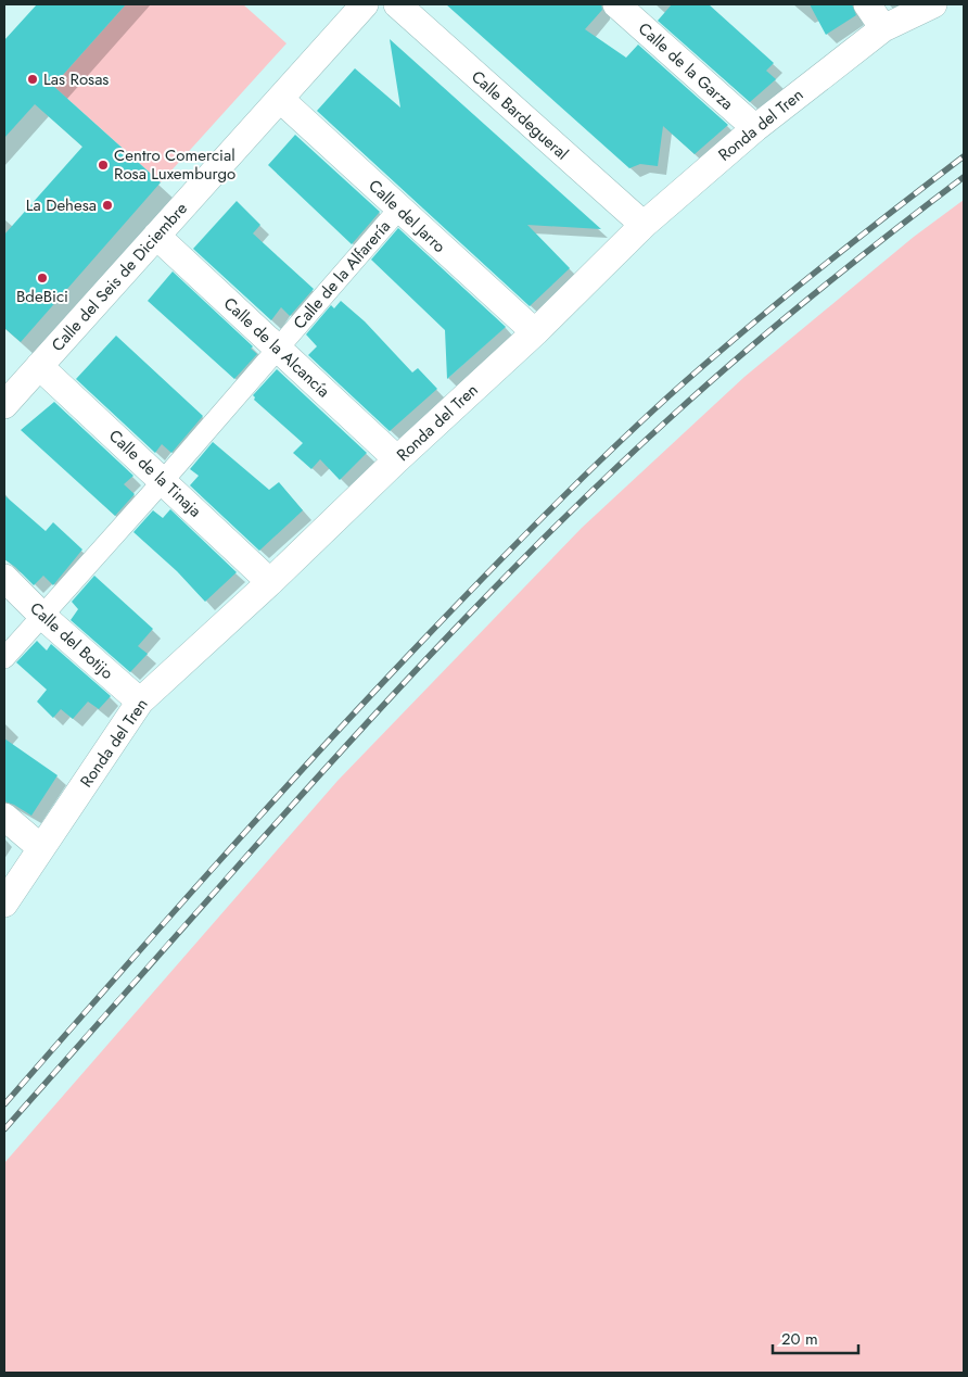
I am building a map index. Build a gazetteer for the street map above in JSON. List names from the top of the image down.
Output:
{
  "streets": {
    "street": [
      "Calle de la Garza",
      "Calle Bardegueral",
      "Ronda del Tren",
      "Calle del Jarro",
      "Calle de la Alfarería",
      "Calle del Seis de Diciembre",
      "Calle de la Alcancía",
      "Calle de la Tinaja",
      "Calle del Botijo"
    ]
  },
  "crossings": [
    ["Calle de la Garza", "Ronda del Tren"],
    ["Calle Bardegueral", "Ronda del Tren"],
    ["Ronda del Tren", "Calle del Jarro"],
    ["Ronda del Tren", "Calle de la Alcancía"],
    ["Ronda del Tren", "Calle de la Tinaja"],
    ["Ronda del Tren", "Calle del Botijo"],
    ["Calle del Jarro", "Calle de la Alfarería"],
    ["Calle del Jarro", "Calle del Seis de Diciembre"],
    ["Calle de la Alfarería", "Calle de la Alcancía"],
    ["Calle de la Alfarería", "Calle de la Tinaja"],
    ["Calle de la Alfarería", "Calle del Botijo"],
    ["Calle del Seis de Diciembre", "Calle de la Alcancía"],
    ["Calle del Seis de Diciembre", "Calle de la Tinaja"]
  ],
  "places": [
    "Las Rosas",
    "Centro Comercial Rosa Luxemburgo",
    "La Dehesa",
    "BdeBici"
  ],
  "scale_bar": "20 m"
}
